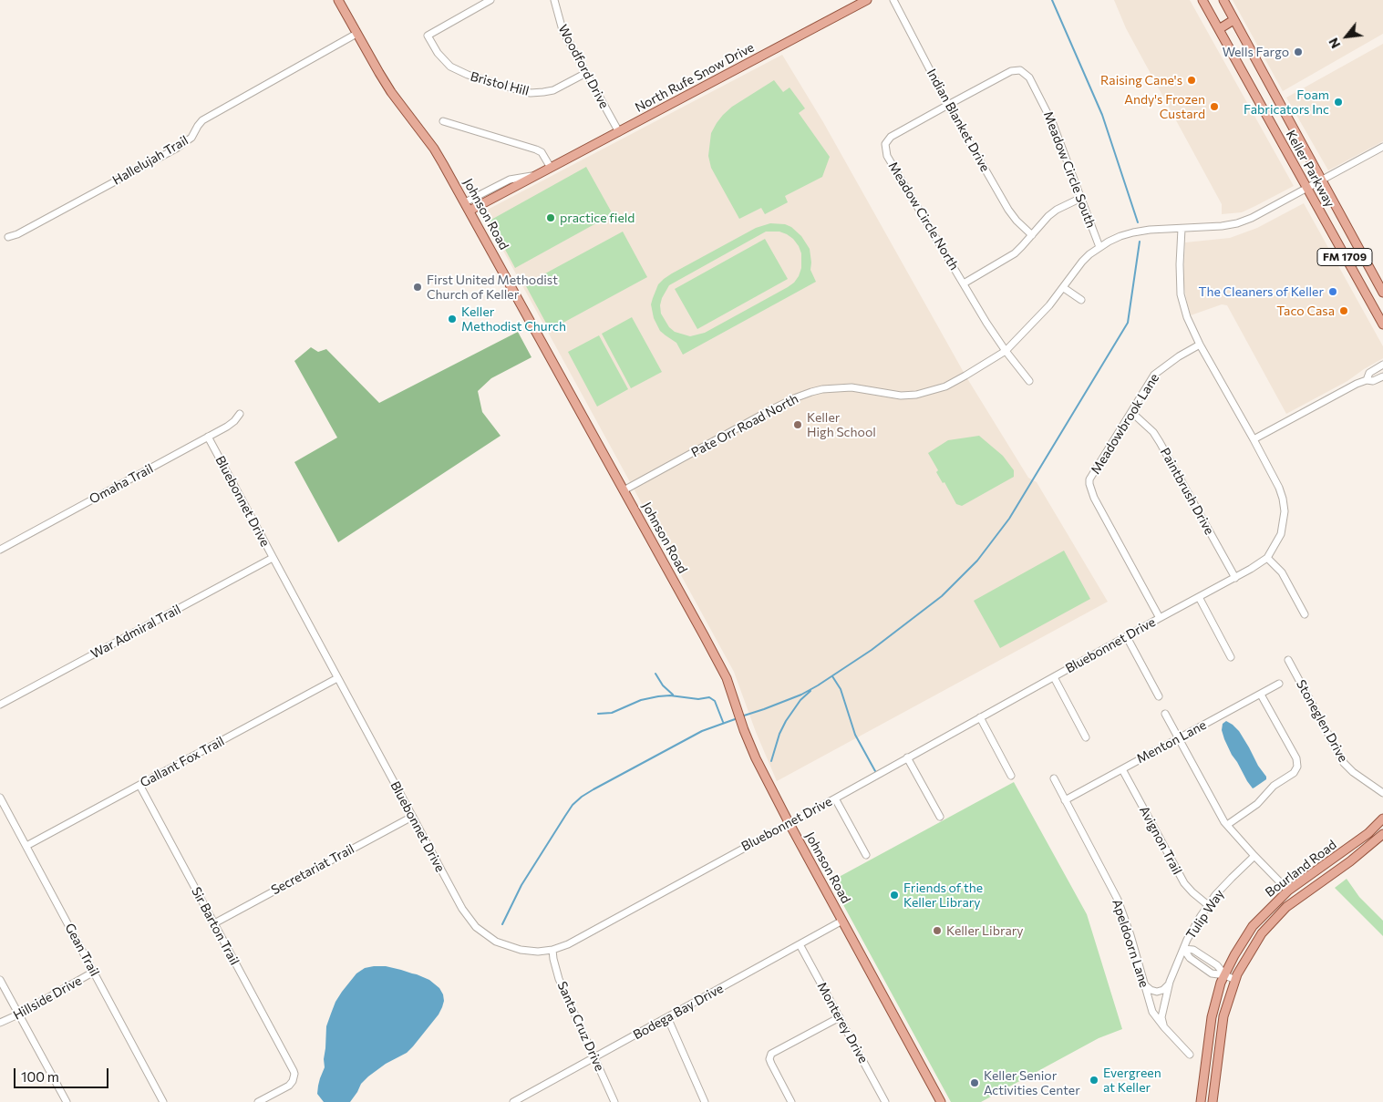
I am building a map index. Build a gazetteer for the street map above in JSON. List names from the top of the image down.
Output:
{
  "streets": {
    "main road": [
      "North Rufe Snow Drive",
      "Keller Parkway",
      "Johnson Road",
      "FM 1709",
      "Bourland Road"
    ],
    "street": [
      "Woodford Drive",
      "Bristol Hill",
      "Indian Blanket Drive",
      "Hallelujah Trail",
      "Meadow Circle South",
      "Meadow Circle North",
      "Meadowbrook Lane",
      "Pate Orr Road North",
      "Omaha Trail",
      "Paintbrush Drive",
      "Bluebonnet Drive",
      "War Admiral Trail",
      "Stoneglen Drive",
      "Menton Lane",
      "Gallant Fox Trail",
      "Avignon Trail",
      "Secretariat Trail",
      "Tulip Way",
      "Sir Barton Trail",
      "Apeldoorn Lane",
      "Gean Trail",
      "Hillside Drive",
      "Bodega Bay Drive",
      "Monterey Drive",
      "Santa Cruz Drive"
    ]
  },
  "crossings": [
    ["Woodford Drive", "North Rufe Snow Drive"],
    ["Woodford Drive", "Bristol Hill"],
    ["North Rufe Snow Drive", "Johnson Road"],
    ["Indian Blanket Drive", "Meadow Circle South"],
    ["Indian Blanket Drive", "Meadow Circle North"],
    ["Hallelujah Trail", "Johnson Road"],
    ["Keller Parkway", "Pate Orr Road North"],
    ["Meadow Circle South", "Meadow Circle North"],
    ["Meadow Circle South", "Pate Orr Road North"],
    ["Johnson Road", "Pate Orr Road North"],
    ["Johnson Road", "Bluebonnet Drive"],
    ["Johnson Road", "Bodega Bay Drive"],
    ["Meadow Circle North", "Pate Orr Road North"],
    ["Meadowbrook Lane", "Paintbrush Drive"],
    ["Meadowbrook Lane", "Bluebonnet Drive"],
    ["Pate Orr Road North", "Bluebonnet Drive"],
    ["Omaha Trail", "Bluebonnet Drive"],
    ["Paintbrush Drive", "Bluebonnet Drive"],
    ["Bluebonnet Drive", "War Admiral Trail"],
    ["Bluebonnet Drive", "Gallant Fox Trail"],
    ["Bluebonnet Drive", "Secretariat Trail"],
    ["Bluebonnet Drive", "Santa Cruz Drive"],
    ["Menton Lane", "Avignon Trail"],
    ["Menton Lane", "Apeldoorn Lane"],
    ["Gallant Fox Trail", "Sir Barton Trail"],
    ["Gallant Fox Trail", "Gean Trail"],
    ["Avignon Trail", "Tulip Way"],
    ["Secretariat Trail", "Sir Barton Trail"],
    ["Tulip Way", "Apeldoorn Lane"],
    ["Gean Trail", "Hillside Drive"],
    ["Bodega Bay Drive", "Monterey Drive"],
    ["Bodega Bay Drive", "Santa Cruz Drive"]
  ],
  "places": [
    "Wells Fargo",
    "Raising Cane's",
    "Foam Fabricators Inc",
    "Andy's Frozen Custard",
    "practice field",
    "First United Methodist Church of Keller",
    "The Cleaners of Keller",
    "Taco Casa",
    "Keller Methodist Church",
    "Keller High School",
    "Friends of the Keller Library",
    "Keller Library",
    "Evergreen at Keller",
    "Keller Senior Activities Center"
  ],
  "scale_bar": "100 m",
  "north": "bottom left"
}
